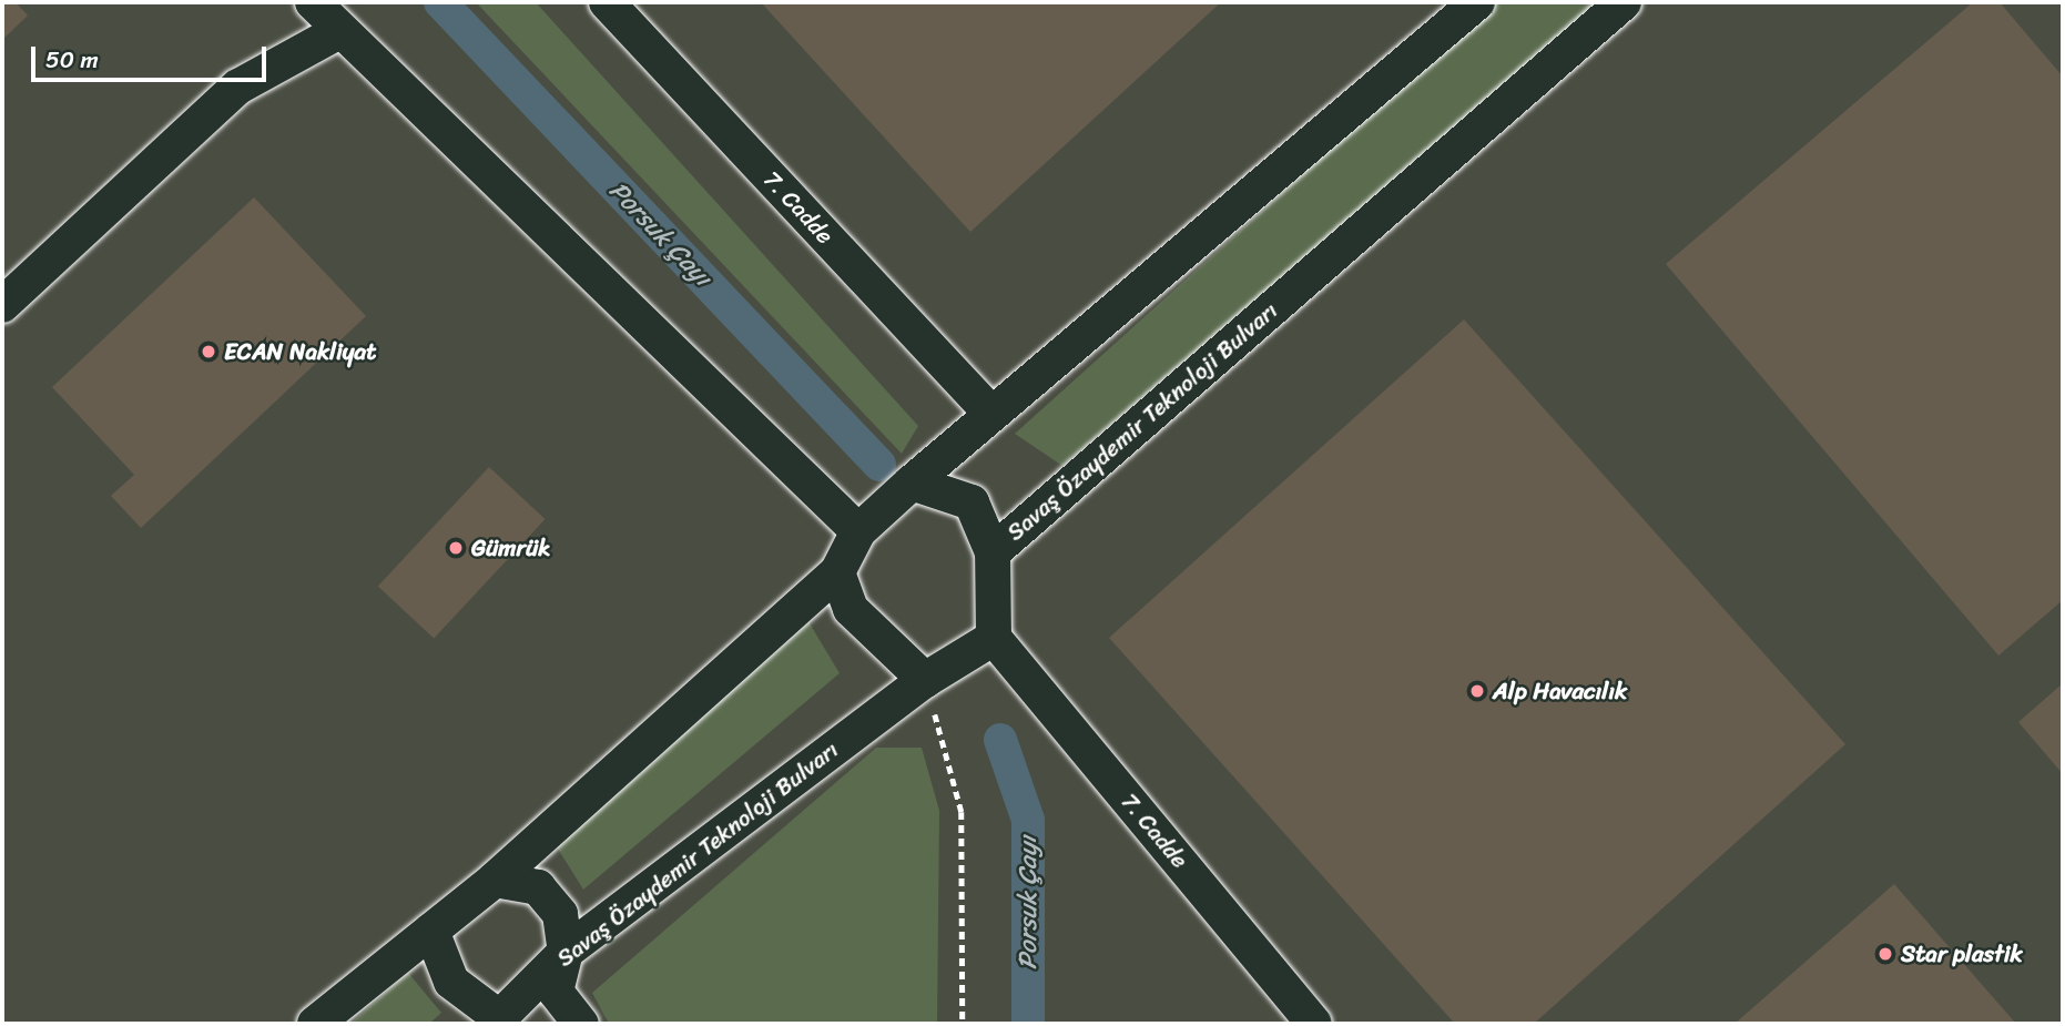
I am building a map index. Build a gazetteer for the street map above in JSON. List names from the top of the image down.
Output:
{
  "streets": {
    "street": ["7. Cadde", "Savaş Özaydemir Teknoloji Bulvarı"]
  },
  "crossings": [
    ["7. Cadde", "Savaş Özaydemir Teknoloji Bulvarı"]
  ],
  "water": ["Porsuk Çayı"],
  "places": [
    "ECAN Nakliyat",
    "Gümrük",
    "Alp Havacılık",
    "Star plastik"
  ],
  "scale_bar": "50 m"
}
